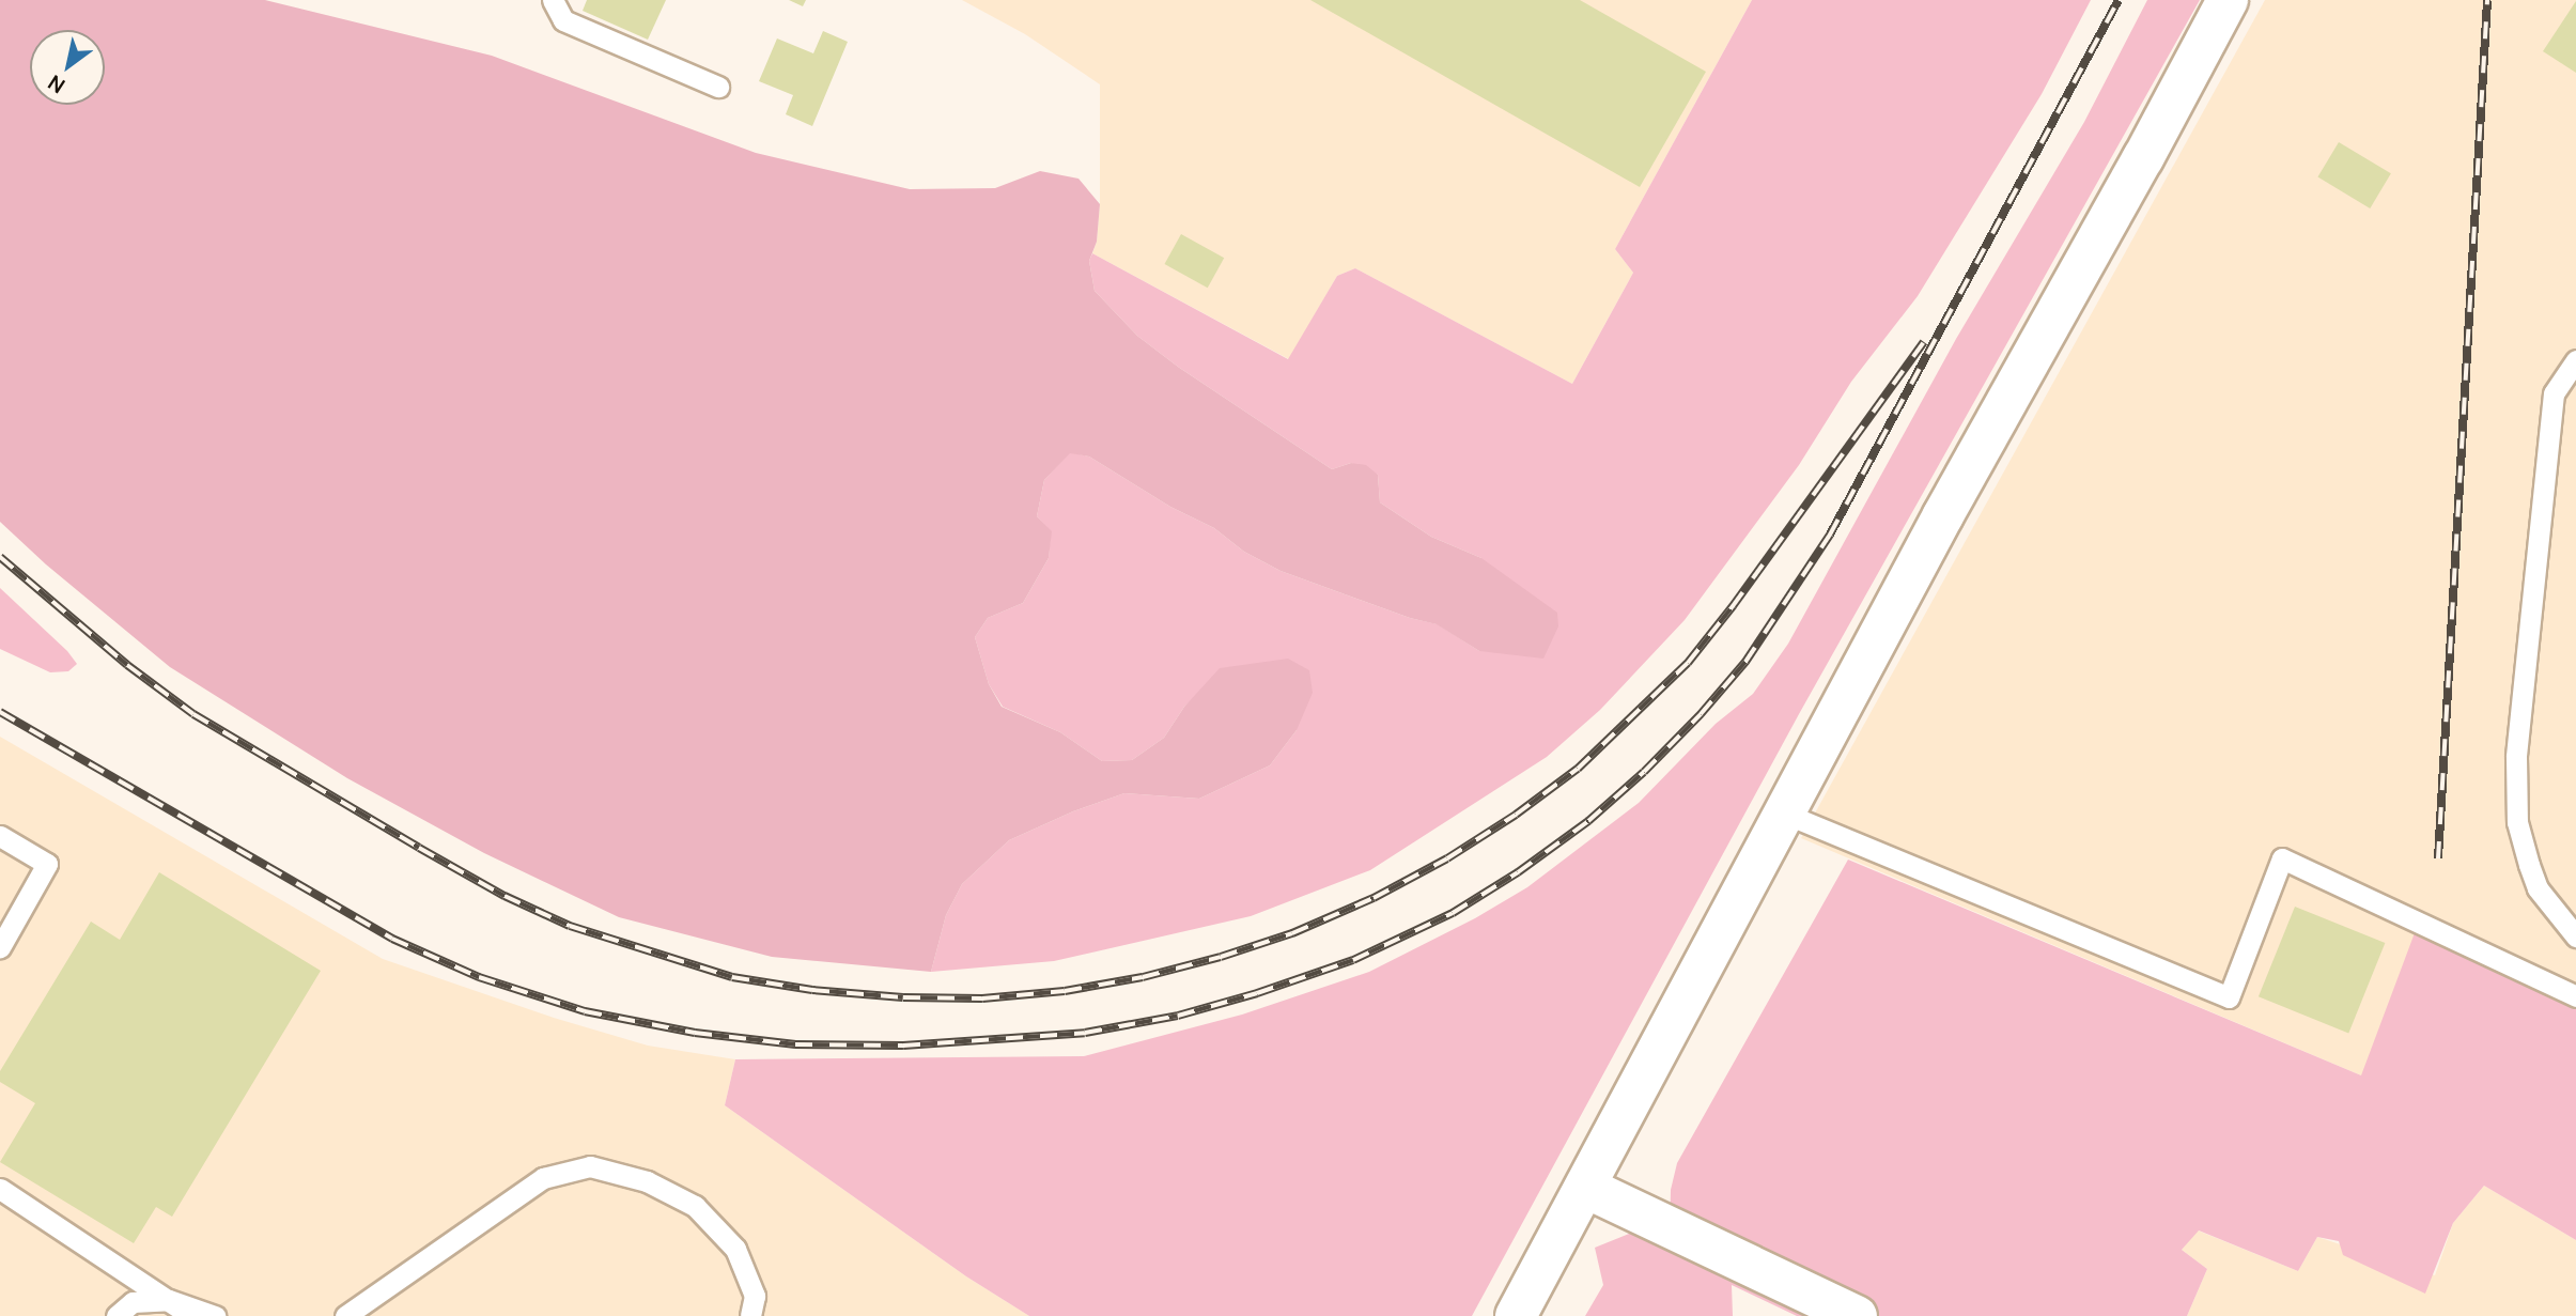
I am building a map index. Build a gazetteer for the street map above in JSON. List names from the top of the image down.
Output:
{
  "north": "bottom left"
}
